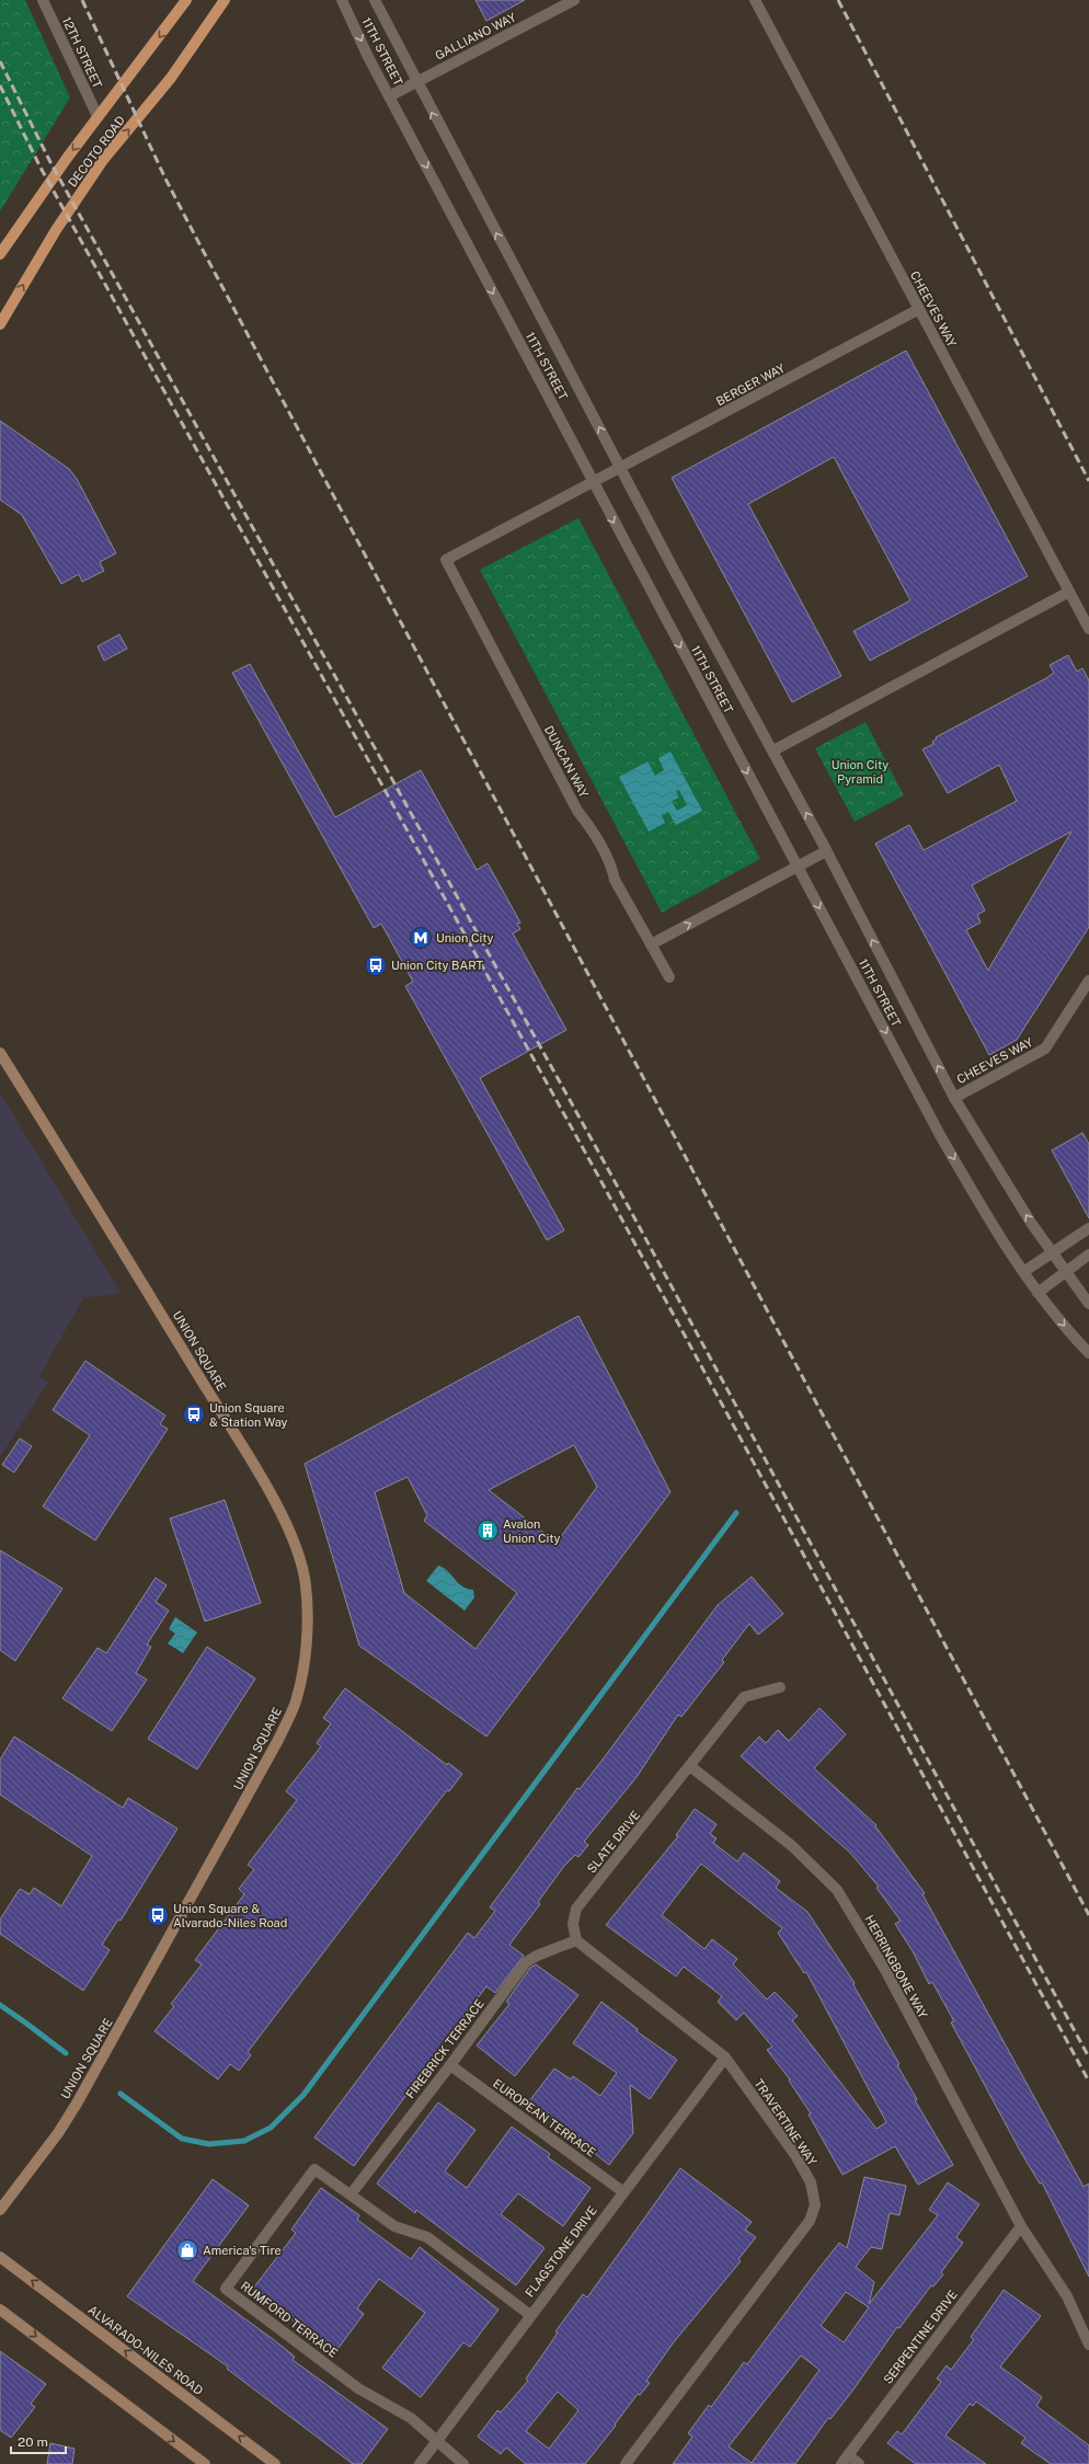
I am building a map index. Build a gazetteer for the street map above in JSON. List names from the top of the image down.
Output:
{
  "streets": {
    "main road": ["DECOTO ROAD"],
    "street": [
      "GALLIANO WAY",
      "11TH STREET",
      "12TH STREET",
      "CHEEVES WAY",
      "BERGER WAY",
      "DUNCAN WAY",
      "UNION SQUARE",
      "SLATE DRIVE",
      "HERRINGBONE WAY",
      "FIREBRICK TERRACE",
      "EUROPEAN TERRACE",
      "TRAVERTINE WAY",
      "FLAGSTONE DRIVE",
      "RUMFORD TERRACE",
      "SERPENTINE DRIVE",
      "ALVARADO-NILES ROAD"
    ]
  },
  "crossings": [
    ["GALLIANO WAY", "11TH STREET"],
    ["11TH STREET", "CHEEVES WAY"],
    ["11TH STREET", "BERGER WAY"],
    ["11TH STREET", "DUNCAN WAY"],
    ["12TH STREET", "DECOTO ROAD"],
    ["CHEEVES WAY", "BERGER WAY"],
    ["BERGER WAY", "DUNCAN WAY"],
    ["SLATE DRIVE", "HERRINGBONE WAY"],
    ["SLATE DRIVE", "FIREBRICK TERRACE"],
    ["SLATE DRIVE", "TRAVERTINE WAY"],
    ["HERRINGBONE WAY", "SERPENTINE DRIVE"],
    ["FIREBRICK TERRACE", "EUROPEAN TERRACE"],
    ["FIREBRICK TERRACE", "TRAVERTINE WAY"],
    ["FIREBRICK TERRACE", "RUMFORD TERRACE"],
    ["EUROPEAN TERRACE", "FLAGSTONE DRIVE"],
    ["TRAVERTINE WAY", "FLAGSTONE DRIVE"],
    ["FLAGSTONE DRIVE", "RUMFORD TERRACE"]
  ],
  "parks": ["Union City Pyramid"],
  "places": {
    "metro station": ["Union City"],
    "bus stop": ["Union City BART", "Union Square & Station Way", "Union Square & Alvarado-Niles Road"],
    "building": ["Avalon Union City"],
    "shop": ["America's Tire"]
  },
  "scale_bar": "20 m"
}
